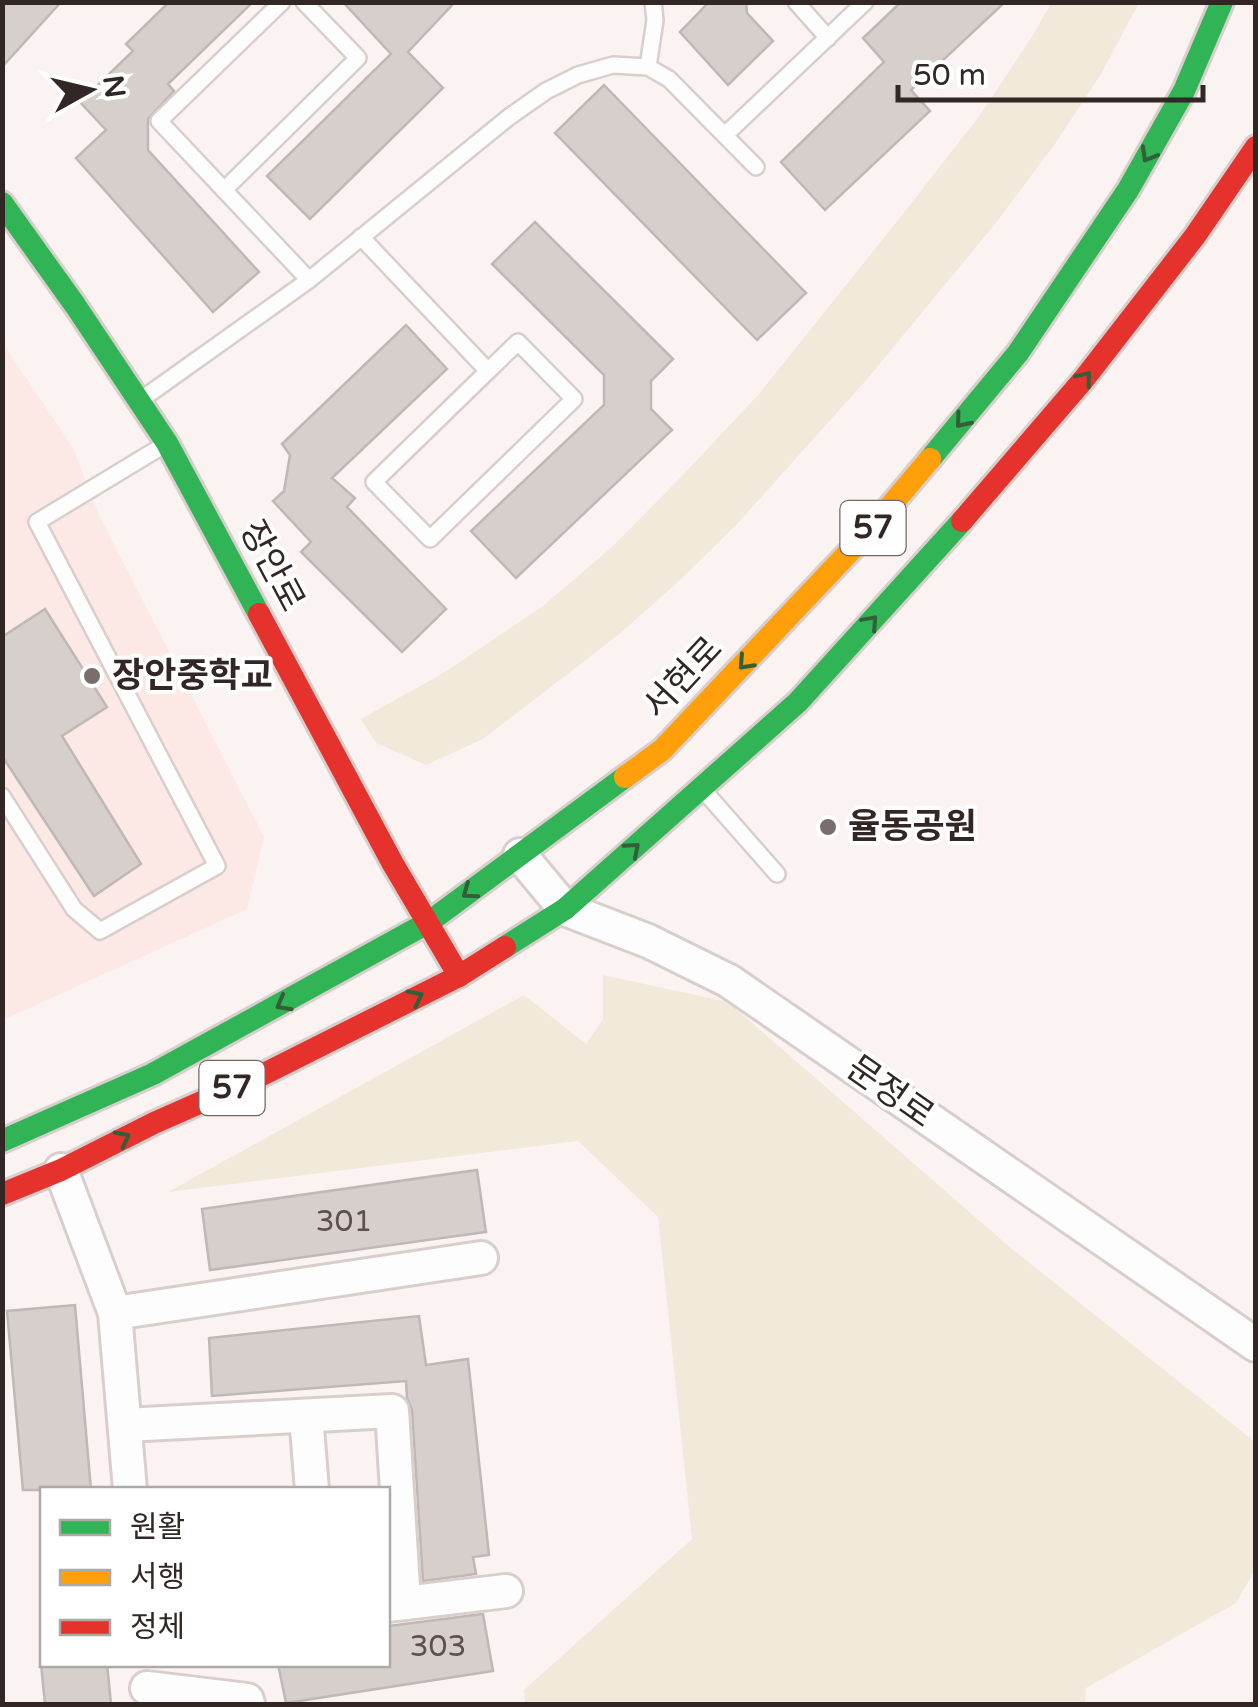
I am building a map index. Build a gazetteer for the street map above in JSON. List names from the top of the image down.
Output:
{
  "streets": {
    "main road": ["57", "장안로", "서현로"],
    "street": ["문정로"]
  },
  "crossings": [
    ["57", "장안로"],
    ["57", "문정로"],
    ["장안로", "서현로"],
    ["서현로", "문정로"]
  ],
  "places": ["장안중학교", "율동공원"],
  "house_numbers": ["301", "303"],
  "legend": ["원활", "서행", "정체"],
  "scale_bar": "50 m",
  "north": "right"
}
